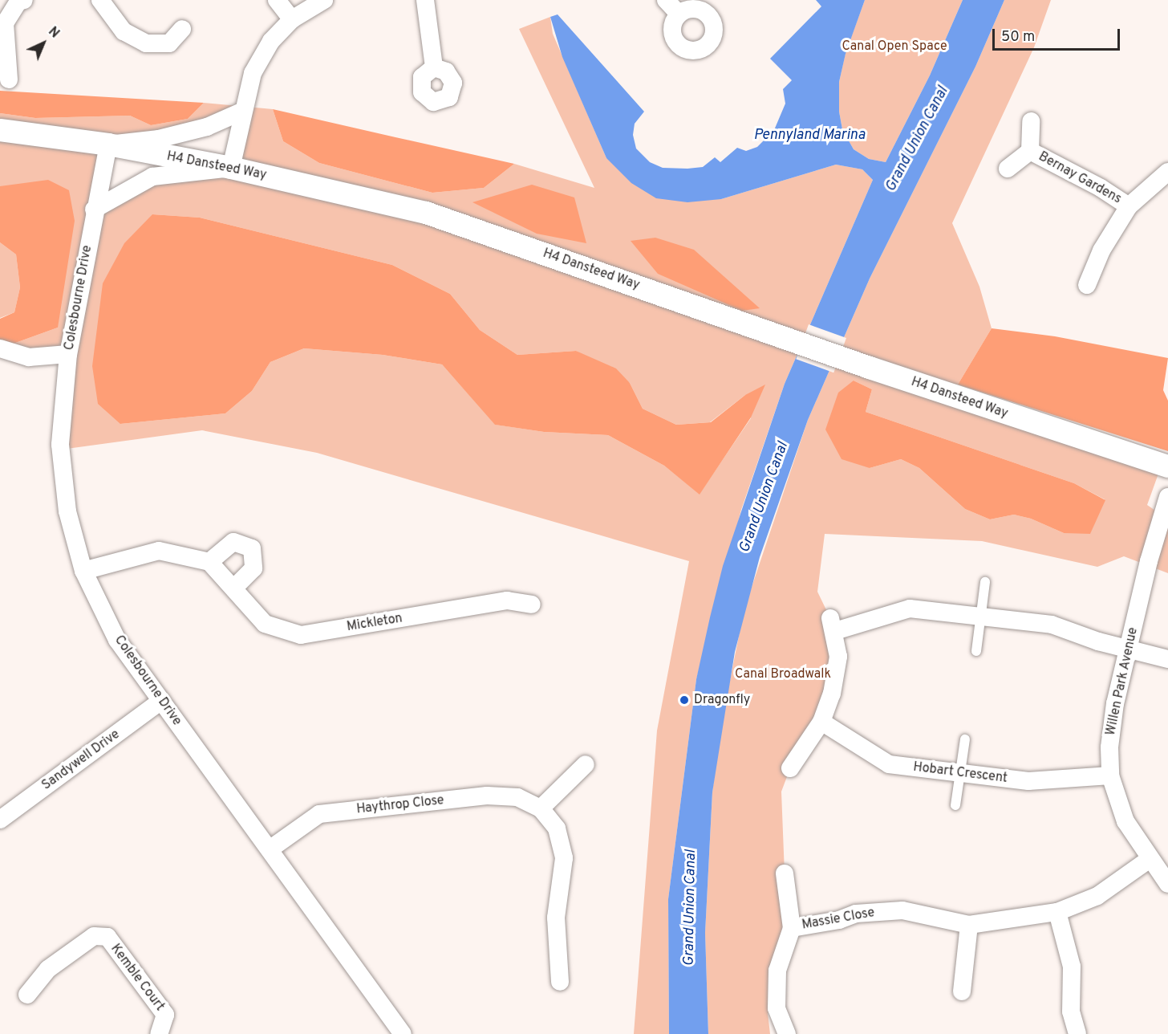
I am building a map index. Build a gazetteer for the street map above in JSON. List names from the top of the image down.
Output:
{
  "streets": {
    "street": [
      "H4 Dansteed Way",
      "Bernay Gardens",
      "Colesbourne Drive",
      "Mickleton",
      "Willen Park Avenue",
      "Sandywell Drive",
      "Hobart Crescent",
      "Haythrop Close",
      "Massie Close",
      "Kemble Court"
    ]
  },
  "crossings": [
    ["H4 Dansteed Way", "Colesbourne Drive"],
    ["Colesbourne Drive", "Sandywell Drive"],
    ["Colesbourne Drive", "Haythrop Close"],
    ["Willen Park Avenue", "Hobart Crescent"],
    ["Willen Park Avenue", "Massie Close"]
  ],
  "water": ["Pennyland Marina", "Grand Union Canal"],
  "parks": ["Canal Open Space", "Canal Broadwalk"],
  "places": ["Dragonfly"],
  "scale_bar": "50 m",
  "north": "top right"
}
